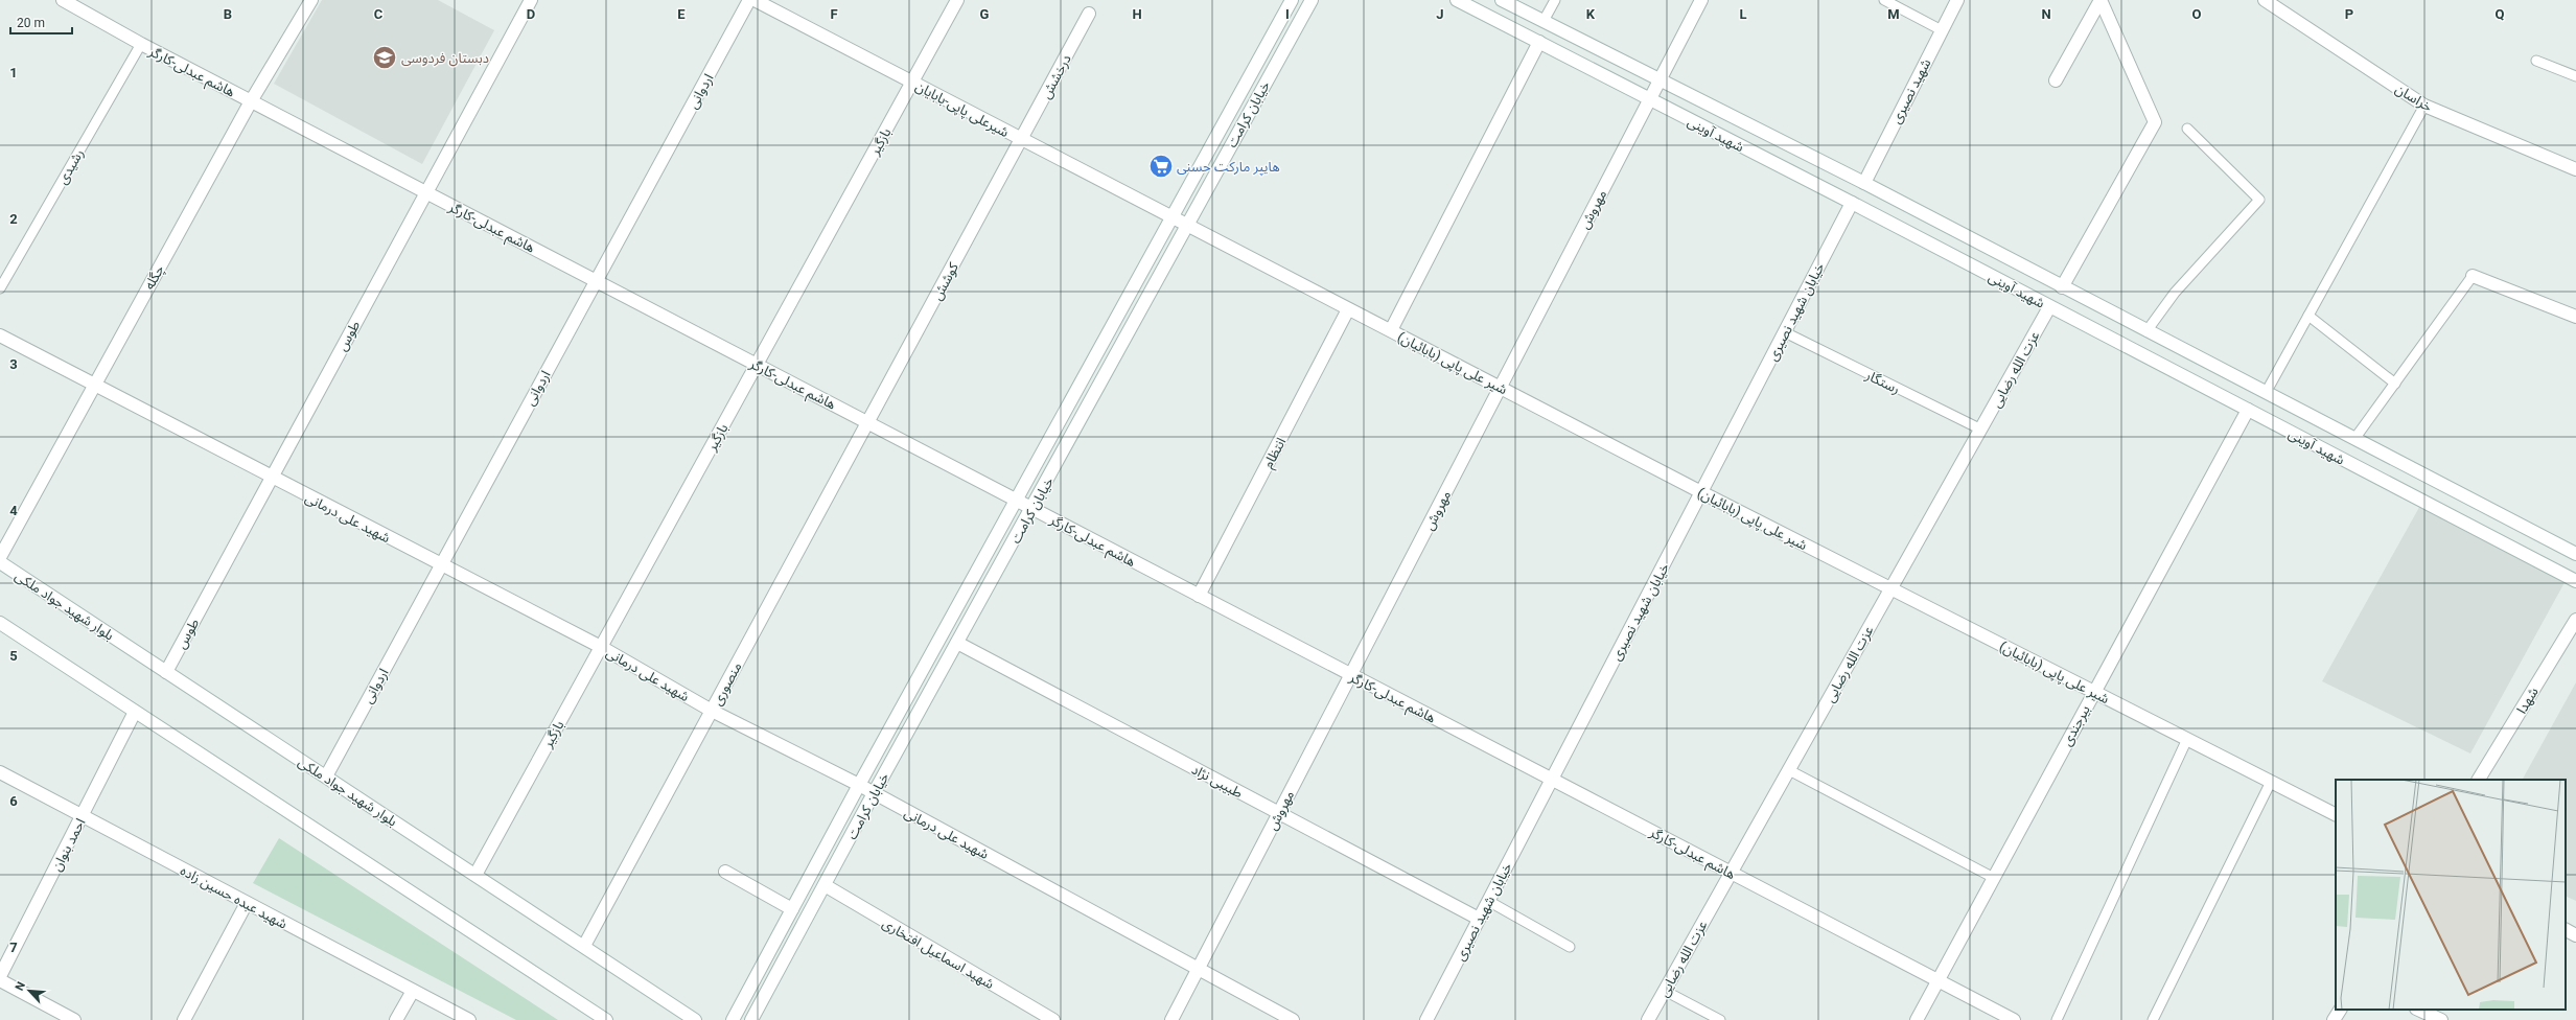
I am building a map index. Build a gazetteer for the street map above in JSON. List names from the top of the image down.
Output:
{
  "streets": {
    "street": [
      "هاشم عبدلی-کارگر",
      "درخشش",
      "اردوانی",
      "شهید نصیری",
      "خراسان",
      "شیرعلی پاپی-بابایان",
      "خیابان کرامت",
      "شهید آوینی",
      "بازگیر",
      "مهروش",
      "چگله",
      "کوشش",
      "خیابان شهید نصیری",
      "طوس",
      "شیر علی پاپی (بابائیان)",
      "عزت الله رضایی",
      "انتظام",
      "شهید علی درمانی",
      "بلوار شهید جواد ملکی",
      "منصوری",
      "شهدا",
      "بیرجندی",
      "طبیبی نژاد",
      "احمد بنوان",
      "شهید عبده حسین زاده",
      "شهید اسماعیل افتخاری"
    ],
    "lane": ["رشیدی", "رستگار"]
  },
  "crossings": [
    ["هاشم عبدلی-کارگر", "اردوانی"],
    ["هاشم عبدلی-کارگر", "خیابان کرامت"],
    ["هاشم عبدلی-کارگر", "بازگیر"],
    ["هاشم عبدلی-کارگر", "رشیدی"],
    ["هاشم عبدلی-کارگر", "مهروش"],
    ["هاشم عبدلی-کارگر", "چگله"],
    ["هاشم عبدلی-کارگر", "کوشش"],
    ["هاشم عبدلی-کارگر", "خیابان شهید نصیری"],
    ["هاشم عبدلی-کارگر", "طوس"],
    ["هاشم عبدلی-کارگر", "عزت الله رضایی"],
    ["هاشم عبدلی-کارگر", "انتظام"],
    ["هاشم عبدلی-کارگر", "منصوری"],
    ["هاشم عبدلی-کارگر", "بیرجندی"],
    ["درخشش", "شیرعلی پاپی-بابایان"],
    ["درخشش", "کوشش"],
    ["اردوانی", "شهید علی درمانی"],
    ["اردوانی", "بلوار شهید جواد ملکی"],
    ["شهید نصیری", "شهید آوینی"],
    ["شیرعلی پاپی-بابایان", "خیابان کرامت"],
    ["شیرعلی پاپی-بابایان", "بازگیر"],
    ["شیرعلی پاپی-بابایان", "کوشش"],
    ["شیرعلی پاپی-بابایان", "شیر علی پاپی (بابائیان)"],
    ["خیابان کرامت", "شیر علی پاپی (بابائیان)"],
    ["خیابان کرامت", "شهید علی درمانی"],
    ["خیابان کرامت", "طبیبی نژاد"],
    ["خیابان کرامت", "شهید اسماعیل افتخاری"],
    ["شهید آوینی", "مهروش"],
    ["شهید آوینی", "خیابان شهید نصیری"],
    ["شهید آوینی", "عزت الله رضایی"],
    ["شهید آوینی", "بیرجندی"],
    ["بازگیر", "شهید علی درمانی"],
    ["بازگیر", "بلوار شهید جواد ملکی"],
    ["مهروش", "شیر علی پاپی (بابائیان)"],
    ["مهروش", "شهید علی درمانی"],
    ["مهروش", "طبیبی نژاد"],
    ["چگله", "شهید علی درمانی"],
    ["کوشش", "منصوری"],
    ["خیابان شهید نصیری", "شیر علی پاپی (بابائیان)"],
    ["خیابان شهید نصیری", "رستگار"],
    ["خیابان شهید نصیری", "طبیبی نژاد"],
    ["طوس", "شهید علی درمانی"],
    ["طوس", "بلوار شهید جواد ملکی"],
    ["شیر علی پاپی (بابائیان)", "عزت الله رضایی"],
    ["شیر علی پاپی (بابائیان)", "انتظام"],
    ["شیر علی پاپی (بابائیان)", "بیرجندی"],
    ["عزت الله رضایی", "رستگار"],
    ["شهید علی درمانی", "منصوری"],
    ["بلوار شهید جواد ملکی", "منصوری"],
    ["احمد بنوان", "شهید عبده حسین زاده"]
  ],
  "places": {
    "school or university": ["دبستان فردوسی"],
    "supermarket": ["هایپر مارکت حسنی"]
  },
  "scale_bar": "20 m",
  "north": "top left",
  "grid": {
    "columns": [
      "B",
      "C",
      "D",
      "E",
      "F",
      "G",
      "H",
      "I",
      "J",
      "K",
      "L",
      "M",
      "N",
      "O",
      "P",
      "Q"
    ],
    "rows": [
      "1",
      "2",
      "3",
      "4",
      "5",
      "6",
      "7"
    ]
  }
}
